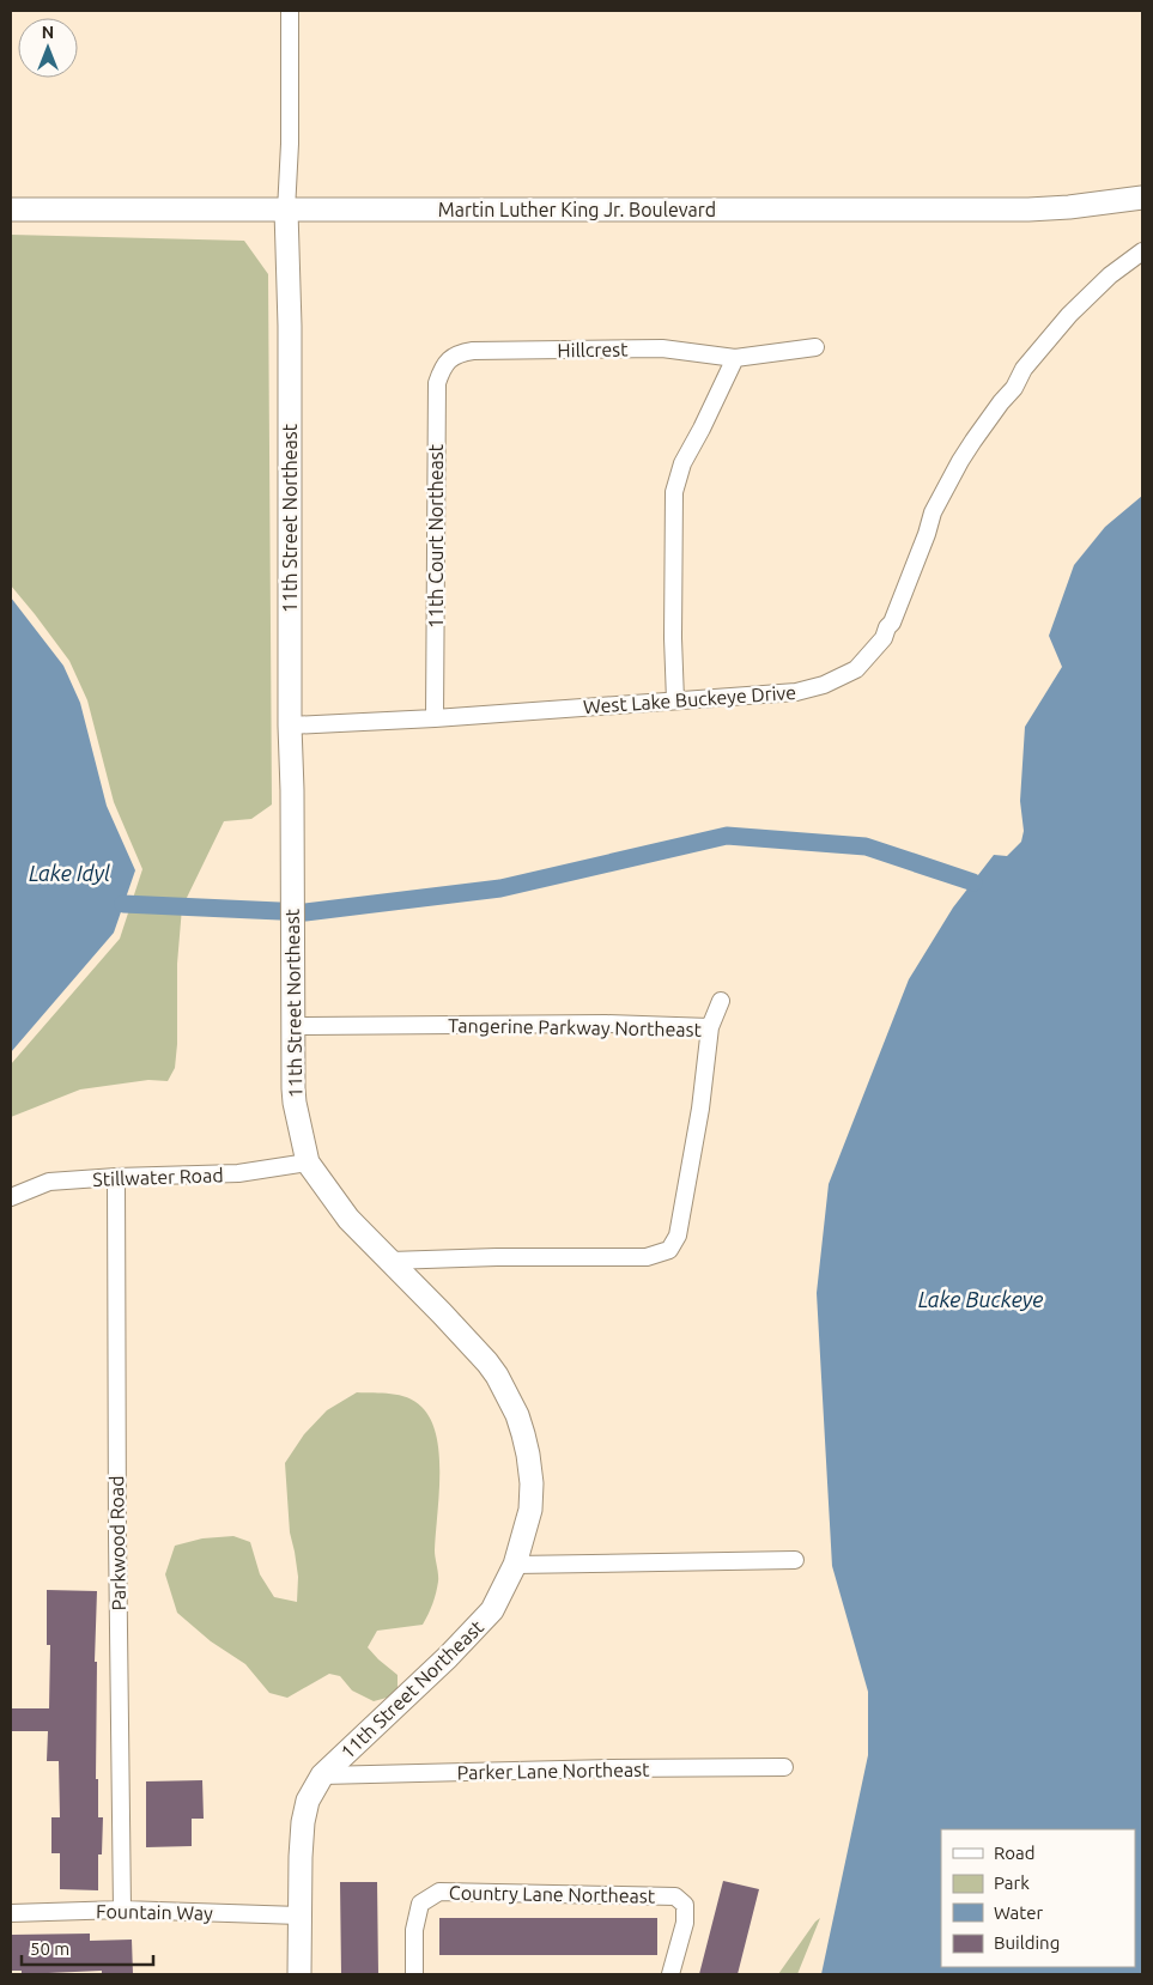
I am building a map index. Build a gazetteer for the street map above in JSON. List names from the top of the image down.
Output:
{
  "streets": {
    "street": [
      "Martin Luther King Jr. Boulevard",
      "Hillcrest",
      "11th Street Northeast",
      "11th Court Northeast",
      "West Lake Buckeye Drive",
      "Tangerine Parkway Northeast",
      "Stillwater Road",
      "Parkwood Road",
      "Parker Lane Northeast",
      "Country Lane Northeast",
      "Fountain Way"
    ]
  },
  "crossings": [
    ["Martin Luther King Jr. Boulevard", "11th Street Northeast"],
    ["Hillcrest", "11th Court Northeast"],
    ["11th Street Northeast", "West Lake Buckeye Drive"],
    ["11th Street Northeast", "Tangerine Parkway Northeast"],
    ["11th Street Northeast", "Stillwater Road"],
    ["11th Street Northeast", "Parker Lane Northeast"],
    ["11th Street Northeast", "Fountain Way"],
    ["11th Court Northeast", "West Lake Buckeye Drive"],
    ["Stillwater Road", "Parkwood Road"],
    ["Parkwood Road", "Fountain Way"]
  ],
  "water": ["Lake Idyl", "Lake Buckeye"],
  "legend": [
    "Road",
    "Park",
    "Water",
    "Building"
  ],
  "scale_bar": "50 m",
  "north": "top"
}
